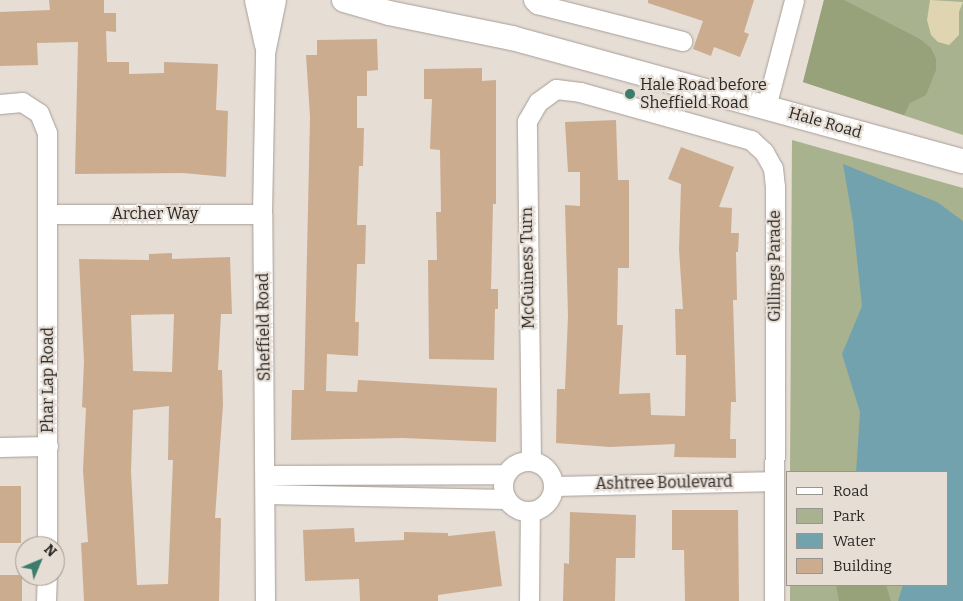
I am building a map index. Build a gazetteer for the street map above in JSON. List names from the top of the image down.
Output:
{
  "streets": {
    "main road": ["Hale Road"],
    "street": [
      "Archer Way",
      "Gillings Parade",
      "McGuiness Turn",
      "Sheffield Road",
      "Phar Lap Road",
      "Ashtree Boulevard"
    ]
  },
  "crossings": [
    ["Archer Way", "Sheffield Road"],
    ["Archer Way", "Phar Lap Road"],
    ["Gillings Parade", "McGuiness Turn"],
    ["Gillings Parade", "Ashtree Boulevard"],
    ["McGuiness Turn", "Ashtree Boulevard"]
  ],
  "places": ["Hale Road before Sheffield Road"],
  "legend": [
    "Road",
    "Park",
    "Water",
    "Building"
  ],
  "north": "top right"
}
